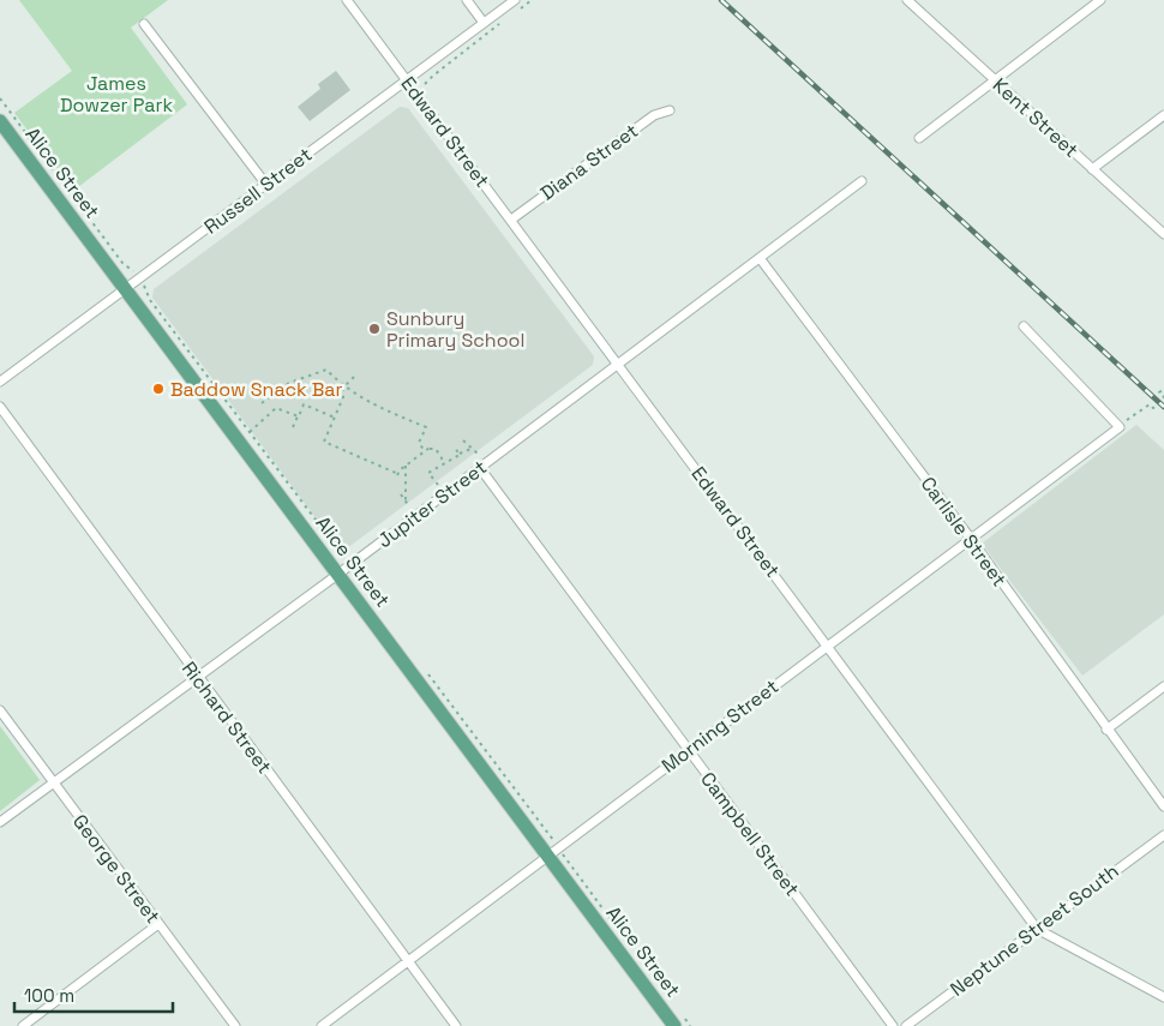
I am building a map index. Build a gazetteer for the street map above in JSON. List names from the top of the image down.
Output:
{
  "streets": {
    "main road": ["Alice Street"],
    "street": [
      "Kent Street",
      "Edward Street",
      "Diana Street",
      "Russell Street",
      "Jupiter Street",
      "Carlisle Street",
      "Richard Street",
      "Morning Street",
      "Campbell Street",
      "George Street",
      "Neptune Street South"
    ]
  },
  "crossings": [
    ["Edward Street", "Diana Street"],
    ["Edward Street", "Russell Street"],
    ["Edward Street", "Jupiter Street"],
    ["Edward Street", "Morning Street"],
    ["Edward Street", "Neptune Street South"],
    ["Alice Street", "Russell Street"],
    ["Alice Street", "Jupiter Street"],
    ["Alice Street", "Morning Street"],
    ["Jupiter Street", "Carlisle Street"],
    ["Jupiter Street", "Richard Street"],
    ["Jupiter Street", "Campbell Street"],
    ["Jupiter Street", "George Street"],
    ["Carlisle Street", "Morning Street"],
    ["Richard Street", "Morning Street"],
    ["Morning Street", "Campbell Street"]
  ],
  "parks": ["James Dowzer Park"],
  "places": ["Sunbury Primary School", "Baddow Snack Bar"],
  "scale_bar": "100 m"
}
